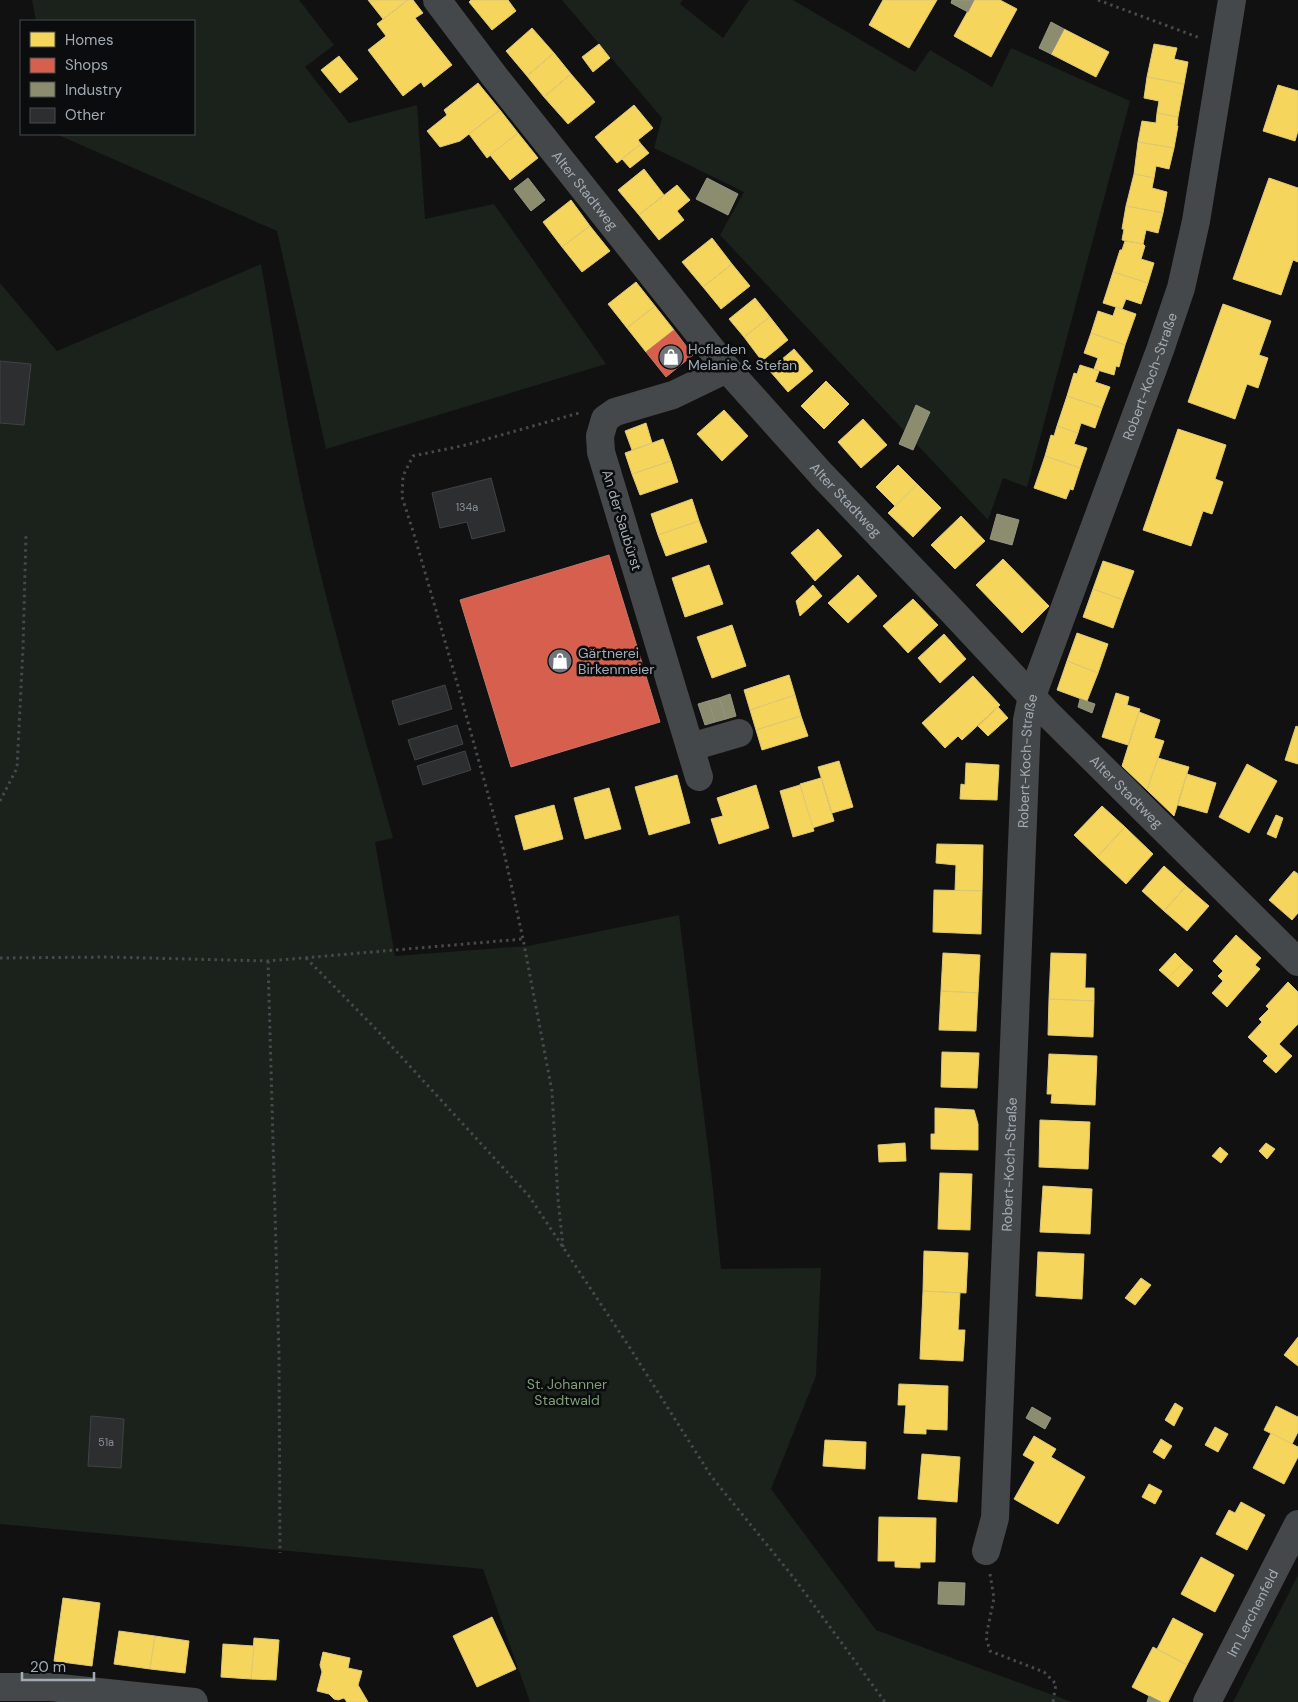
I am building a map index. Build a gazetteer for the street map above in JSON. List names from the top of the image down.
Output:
{
  "streets": {
    "street": [
      "Alter Stadtweg",
      "Robert-Koch-Straße",
      "An der Saubürst",
      "Im Lerchenfeld"
    ]
  },
  "crossings": [
    ["Alter Stadtweg", "Robert-Koch-Straße"]
  ],
  "parks": ["St. Johanner Stadtwald"],
  "places": {
    "shop": ["Hofladen Melanie & Stefan", "Gärtnerei Birkenmeier"]
  },
  "house_numbers": ["134a", "51a"],
  "legend": [
    "Homes",
    "Shops",
    "Industry",
    "Other"
  ],
  "scale_bar": "20 m"
}
